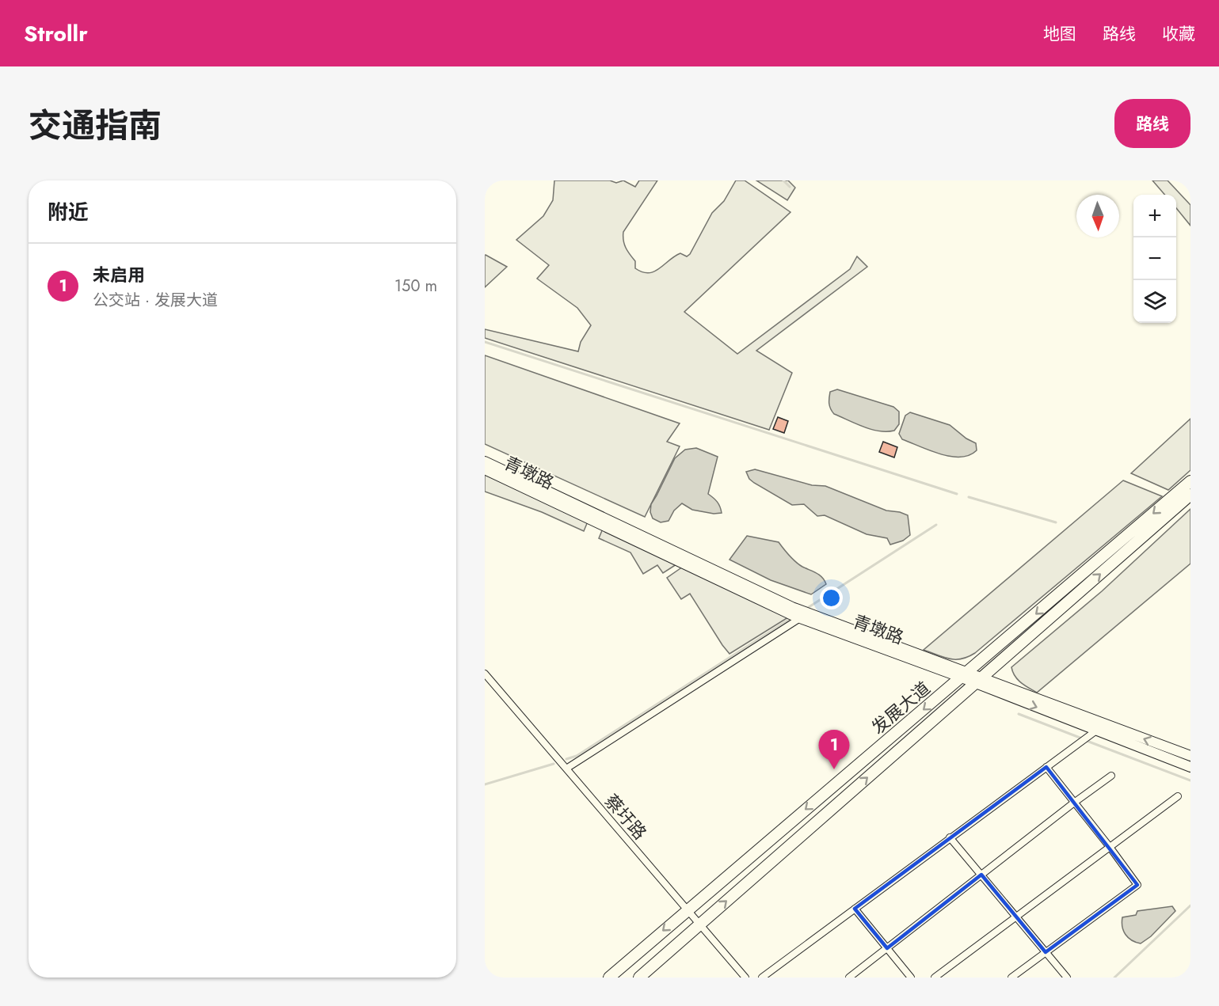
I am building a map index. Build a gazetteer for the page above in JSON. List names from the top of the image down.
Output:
{
  "streets": {
    "main road": ["青墩路", "发展大道"],
    "street": ["蔡圩路"]
  },
  "crossings": [
    ["青墩路", "发展大道"],
    ["发展大道", "蔡圩路"]
  ],
  "north": "bottom",
  "page": {
    "header": "Strollr",
    "nav": ["地图", "路线", "收藏"],
    "title": "交通指南",
    "buttons": "路线",
    "heading": "附近",
    "map_buttons": ["+", "−"],
    "list": [
      {
        "mark": "1",
        "name": "未启用",
        "note": "公交站 · 发展大道",
        "value": "150 m"
      }
    ],
    "pins": "1"
  }
}
